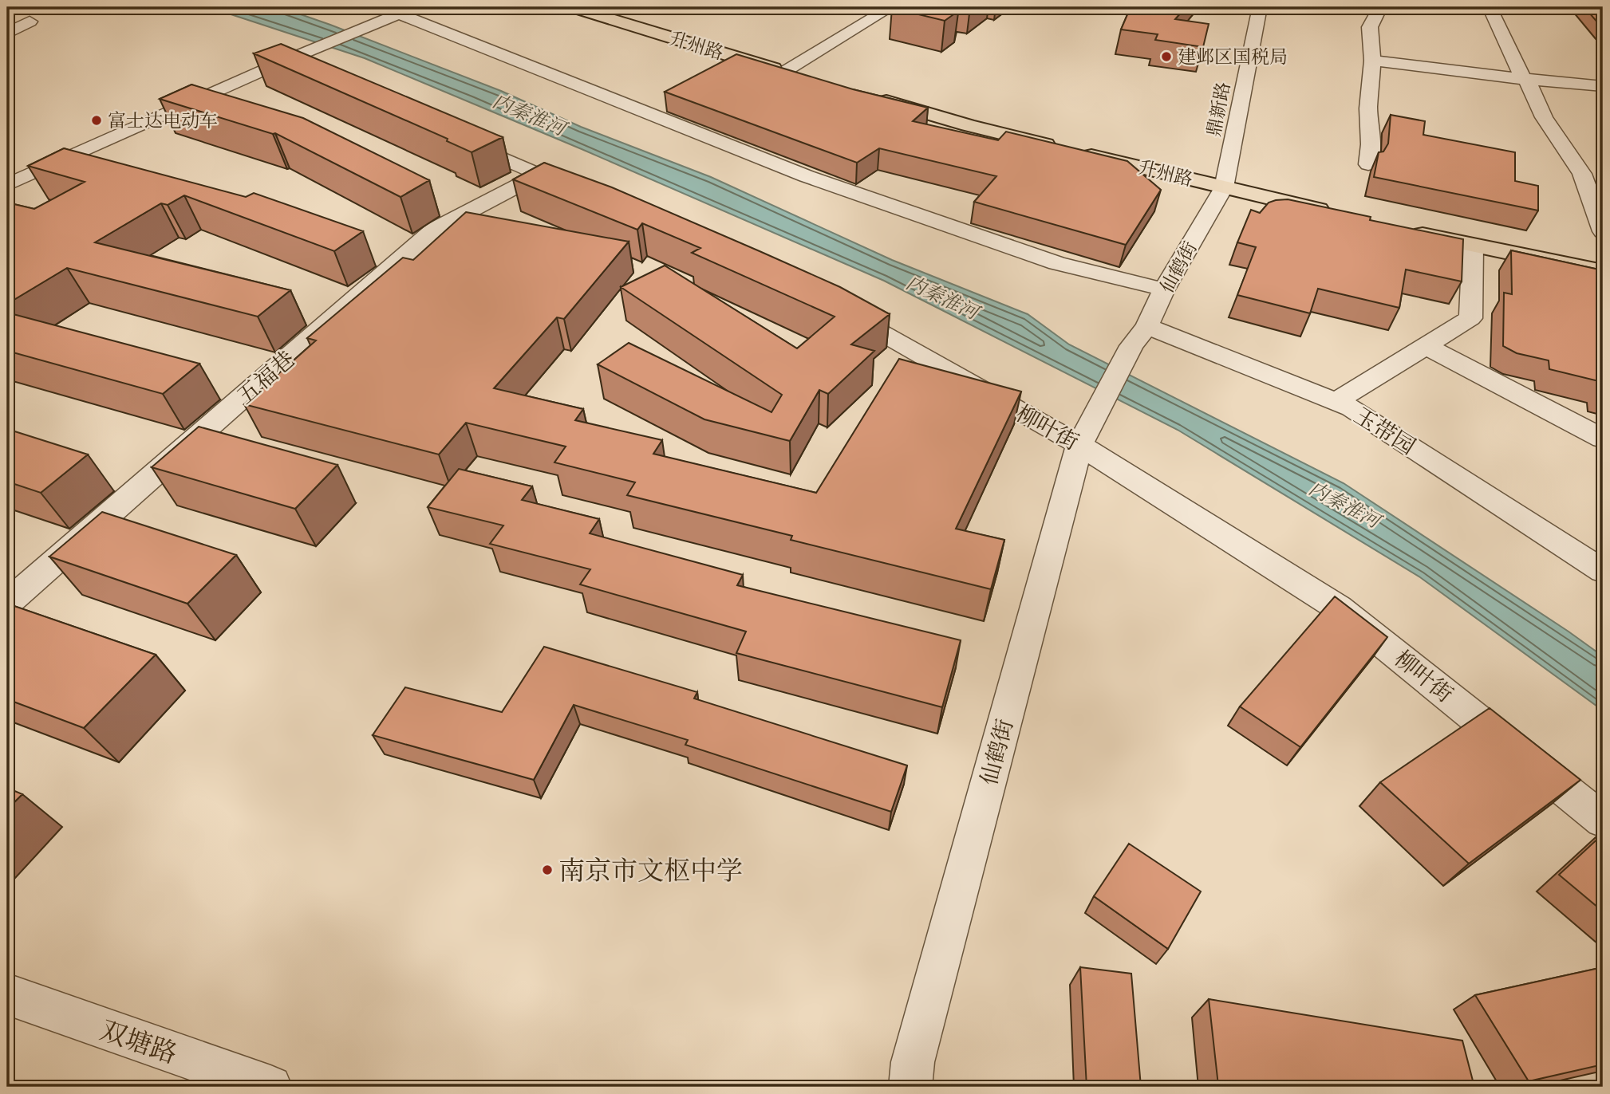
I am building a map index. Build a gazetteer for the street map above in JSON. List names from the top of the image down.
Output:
{
  "streets": {
    "main road": ["升州路"],
    "street": [
      "鼎新路",
      "仙鹤街",
      "五福巷",
      "柳叶街",
      "玉带园",
      "双塘路"
    ]
  },
  "crossings": [
    ["升州路", "鼎新路"],
    ["升州路", "仙鹤街"],
    ["鼎新路", "仙鹤街"],
    ["仙鹤街", "柳叶街"],
    ["仙鹤街", "玉带园"]
  ],
  "water": ["内秦淮河"],
  "places": ["建邺区国税局", "富士达电动车", "南京市文枢中学"]
}
